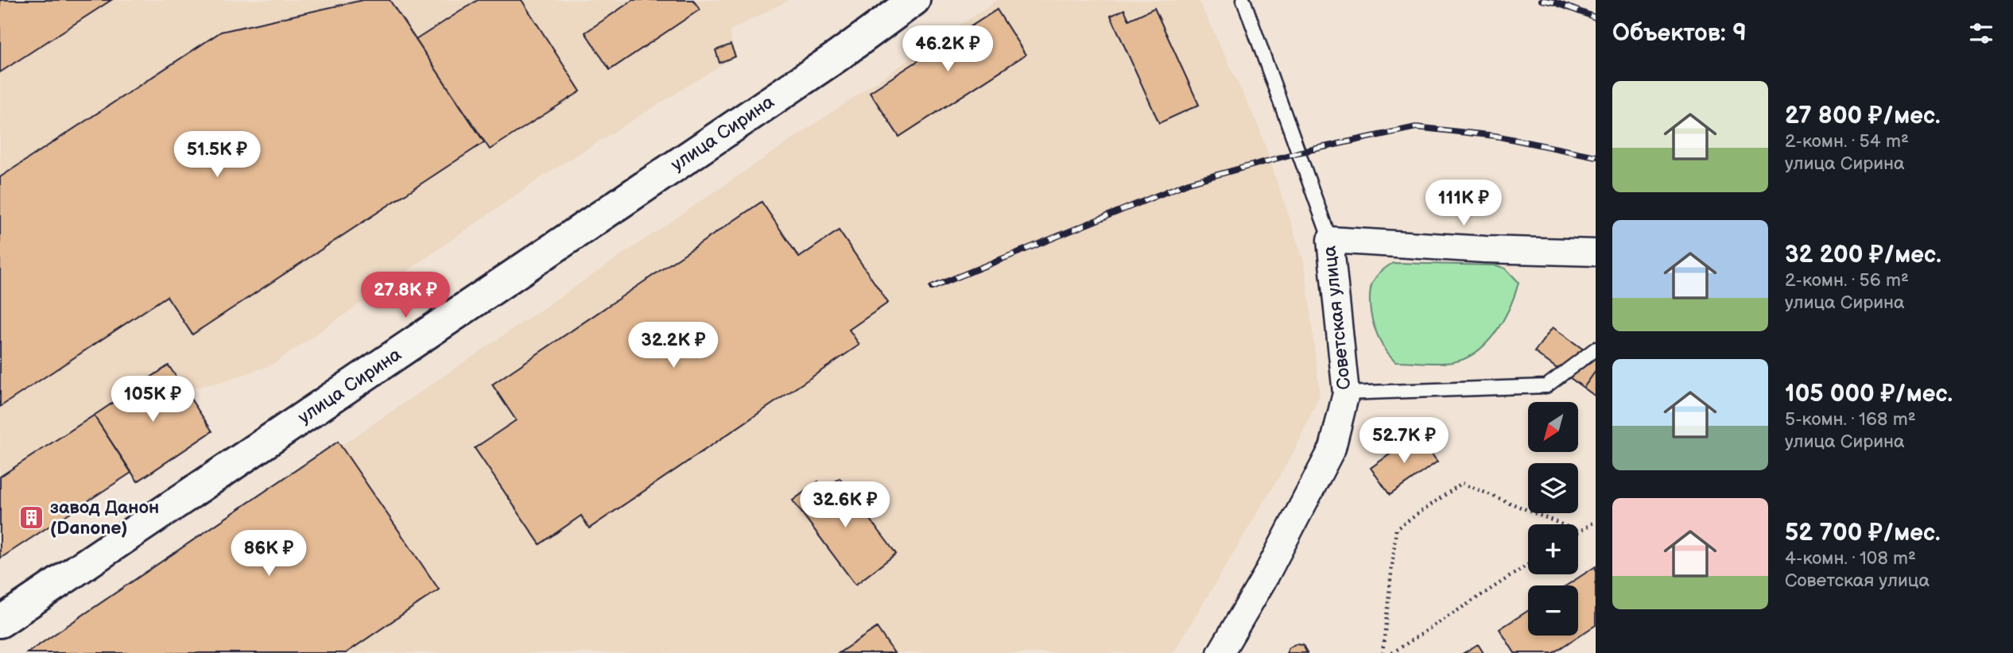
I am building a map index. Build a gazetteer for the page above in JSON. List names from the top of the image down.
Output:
{
  "streets": {
    "street": ["улица Сирина", "Советская улица"]
  },
  "places": {
    "building": ["завод Данон (Danone)"]
  },
  "north": "bottom left",
  "page": {
    "heading": "Объектов: 9",
    "price": [
      "46.2K ₽",
      "51.5K ₽",
      "111K ₽",
      "27.8K ₽",
      "32.2K ₽",
      "105K ₽",
      "52.7K ₽",
      "32.6K ₽",
      "86K ₽"
    ],
    "list": [
      {
        "name": "27 800 ₽/мес.",
        "note": "2-комн. · 54 m² · улица Сирина"
      },
      {
        "name": "32 200 ₽/мес.",
        "note": "2-комн. · 56 m² · улица Сирина"
      },
      {
        "name": "105 000 ₽/мес.",
        "note": "5-комн. · 168 m² · улица Сирина"
      },
      {
        "name": "52 700 ₽/мес.",
        "note": "4-комн. · 108 m² · Советская улица"
      }
    ],
    "map_buttons": ["+", "−"]
  }
}
